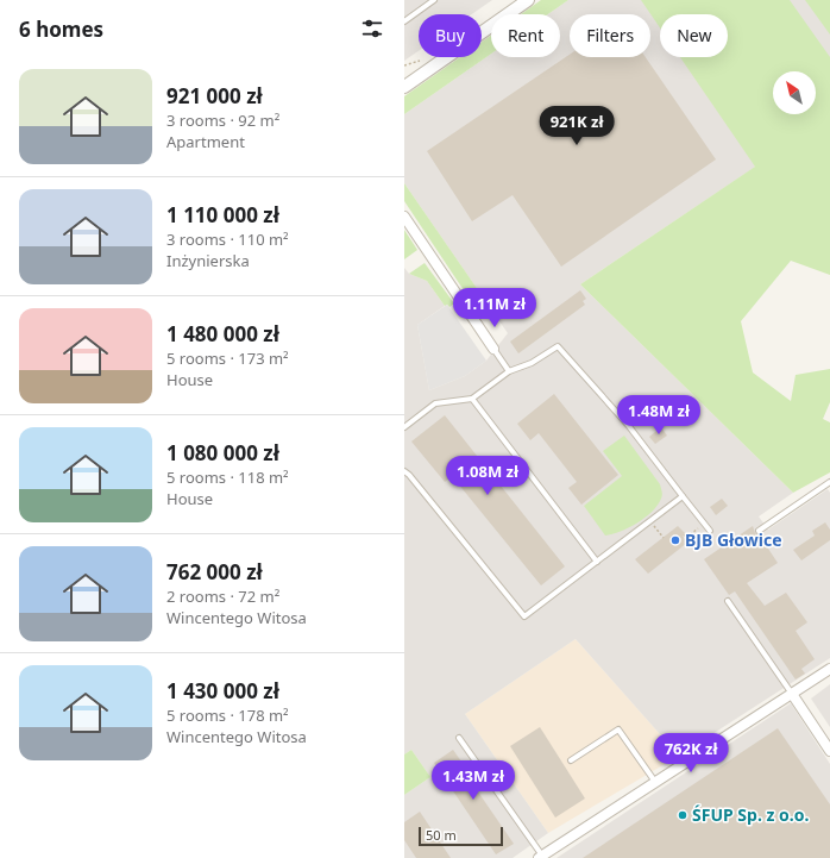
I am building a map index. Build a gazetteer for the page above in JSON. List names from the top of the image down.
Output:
{
  "places": ["BJB Głowice", "ŚFUP Sp. z o.o."],
  "scale_bar": "50 m",
  "north": "top left",
  "page": {
    "heading": "6 homes",
    "chip": [
      "Buy",
      "Rent",
      "Filters",
      "New"
    ],
    "list": [
      {
        "name": "921 000 zł",
        "note": "3 rooms · 92 m² · Apartment"
      },
      {
        "name": "1 110 000 zł",
        "note": "3 rooms · 110 m² · Inżynierska"
      },
      {
        "name": "1 480 000 zł",
        "note": "5 rooms · 173 m² · House"
      },
      {
        "name": "1 080 000 zł",
        "note": "5 rooms · 118 m² · House"
      },
      {
        "name": "762 000 zł",
        "note": "2 rooms · 72 m² · Wincentego Witosa"
      },
      {
        "name": "1 430 000 zł",
        "note": "5 rooms · 178 m² · Wincentego Witosa"
      }
    ],
    "price": [
      "921K zł",
      "1.11M zł",
      "1.48M zł",
      "1.08M zł",
      "762K zł",
      "1.43M zł"
    ],
    "scale": "50 m"
  }
}
